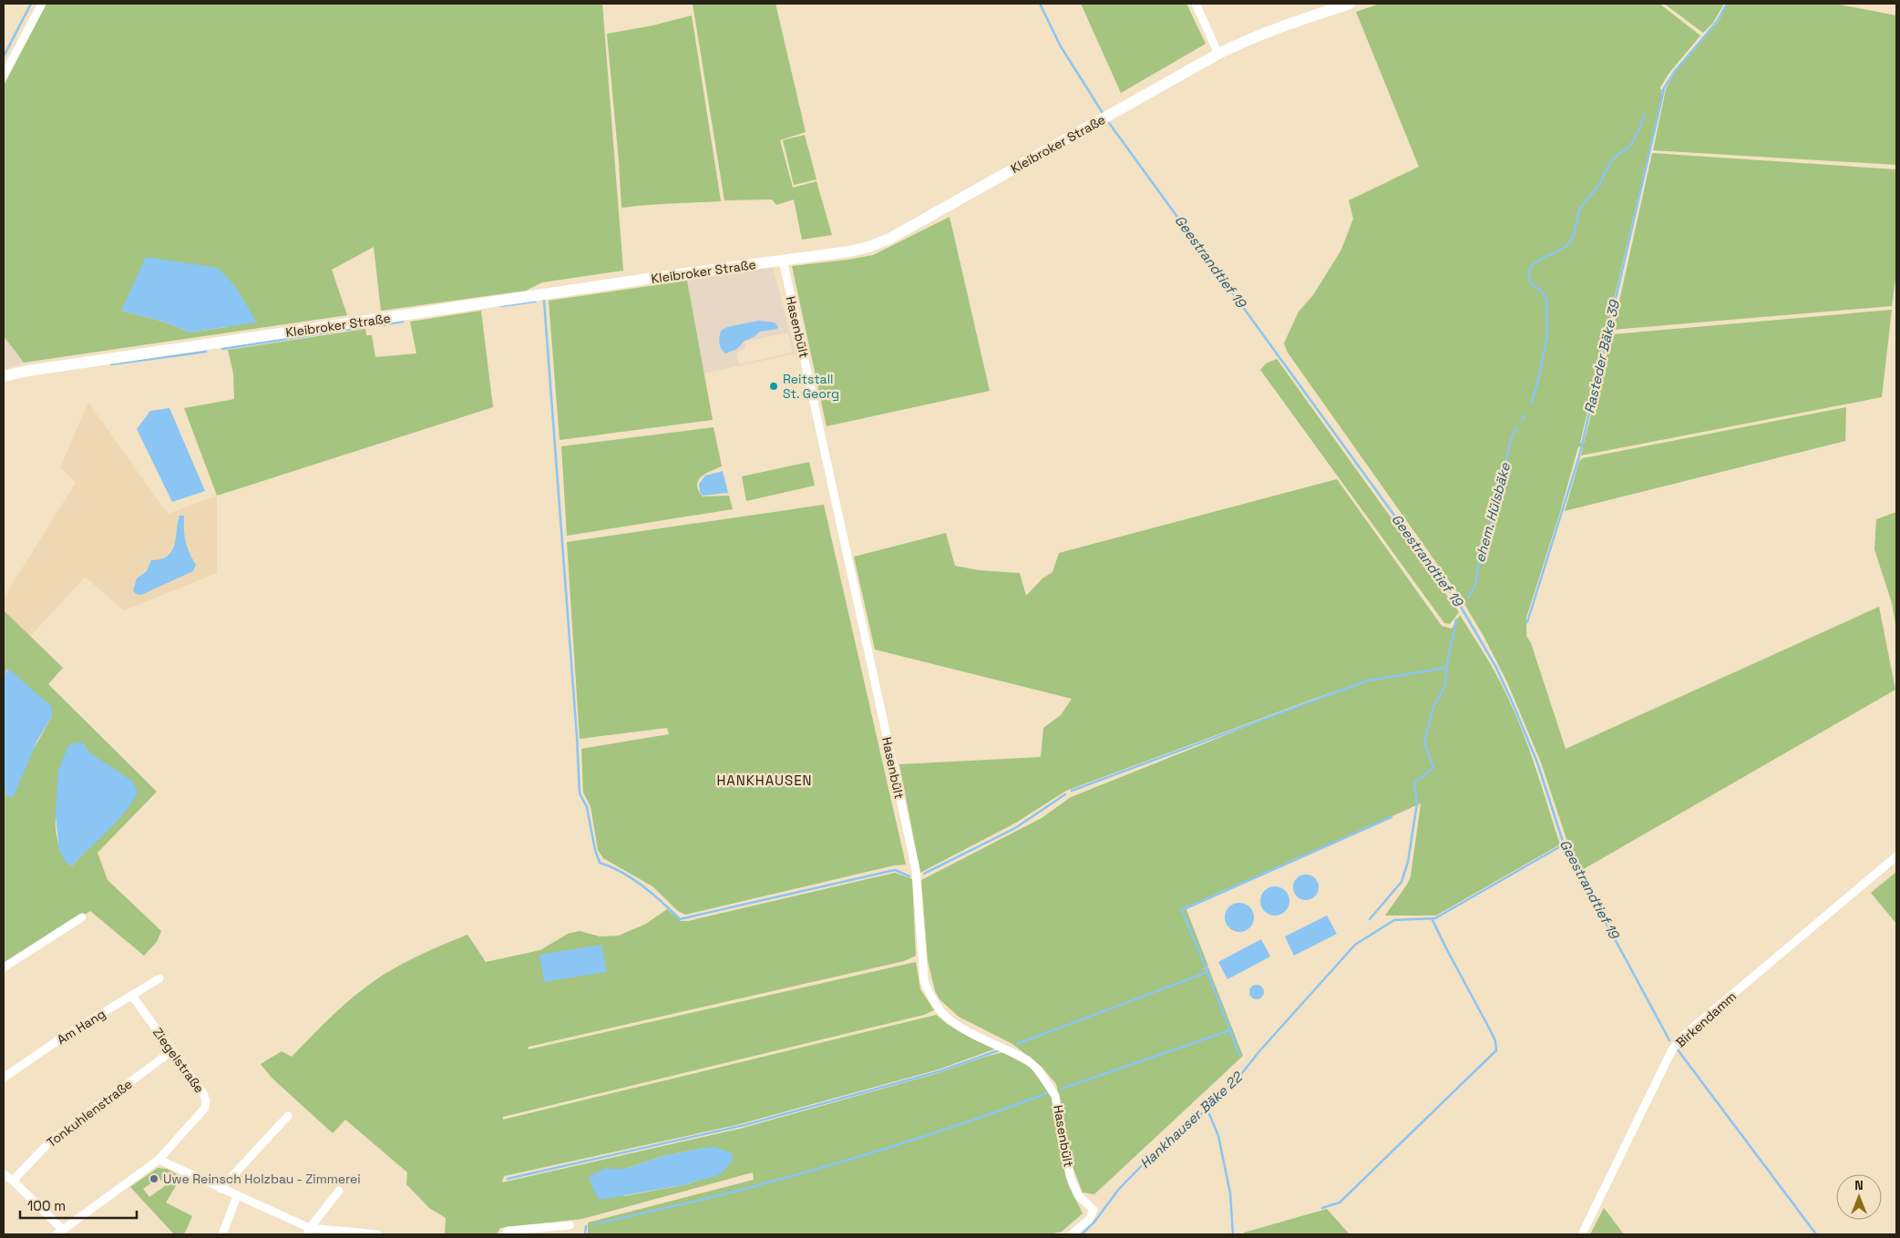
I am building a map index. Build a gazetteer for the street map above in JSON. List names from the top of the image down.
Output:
{
  "streets": {
    "street": [
      "Kleibroker Straße",
      "Hasenbült",
      "Birkendamm",
      "Am Hang",
      "Ziegelstraße",
      "Tonkuhlenstraße"
    ]
  },
  "crossings": [
    ["Kleibroker Straße", "Hasenbült"],
    ["Am Hang", "Ziegelstraße"],
    ["Ziegelstraße", "Tonkuhlenstraße"]
  ],
  "districts": ["HANKHAUSEN"],
  "water": [
    "Geestrandtief 19",
    "Rasteder Bäke 39",
    "ehem. Hülsbäke",
    "Hankhauser Bäke 22"
  ],
  "places": ["Reitstall St. Georg", "Uwe Reinsch Holzbau - Zimmerei"],
  "scale_bar": "100 m",
  "north": "top"
}
